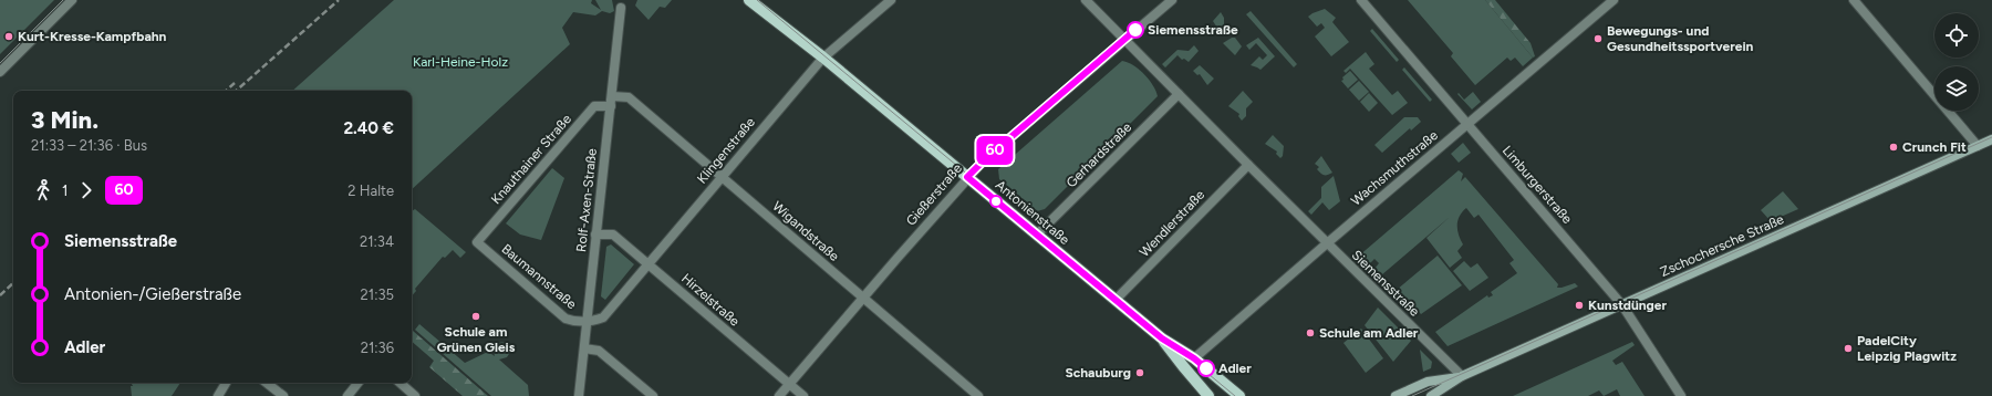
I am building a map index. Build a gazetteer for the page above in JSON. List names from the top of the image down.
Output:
{
  "streets": {
    "main road": ["Antonienstraße", "Zschochersche Straße"],
    "street": [
      "Klingenstraße",
      "Gerhardstraße",
      "Knauthainer Straße",
      "Wachsmuthstraße",
      "Limburgerstraße",
      "Gießerstraße",
      "Rolf-Axen-Straße",
      "Wendlerstraße",
      "Wigandstraße",
      "Baumannstraße",
      "Siemensstraße",
      "Hirzelstraße"
    ]
  },
  "crossings": [
    ["Klingenstraße", "Rolf-Axen-Straße"],
    ["Klingenstraße", "Antonienstraße"],
    ["Klingenstraße", "Wigandstraße"],
    ["Klingenstraße", "Baumannstraße"],
    ["Klingenstraße", "Hirzelstraße"],
    ["Gerhardstraße", "Antonienstraße"],
    ["Gerhardstraße", "Siemensstraße"],
    ["Knauthainer Straße", "Rolf-Axen-Straße"],
    ["Knauthainer Straße", "Baumannstraße"],
    ["Wachsmuthstraße", "Limburgerstraße"],
    ["Wachsmuthstraße", "Antonienstraße"],
    ["Wachsmuthstraße", "Siemensstraße"],
    ["Limburgerstraße", "Zschochersche Straße"],
    ["Gießerstraße", "Antonienstraße"],
    ["Gießerstraße", "Wigandstraße"],
    ["Gießerstraße", "Siemensstraße"],
    ["Gießerstraße", "Hirzelstraße"],
    ["Rolf-Axen-Straße", "Wigandstraße"],
    ["Rolf-Axen-Straße", "Baumannstraße"],
    ["Rolf-Axen-Straße", "Hirzelstraße"],
    ["Antonienstraße", "Wendlerstraße"],
    ["Wendlerstraße", "Siemensstraße"],
    ["Zschochersche Straße", "Siemensstraße"]
  ],
  "parks": ["Karl-Heine-Holz"],
  "places": [
    "Siemensstraße",
    "Kurt-Kresse-Kampfbahn",
    "Bewegungs- und Gesundheitssportverein",
    "Crunch Fit",
    "Kunstdünger",
    "Schule am Grünen Gleis",
    "Schule am Adler",
    "PadelCity Leipzig Plagwitz",
    "Adler",
    "Schauburg"
  ],
  "lines": ["bus line 60"],
  "page": {
    "on_map": "60",
    "heading": ["3 Min.", "21:33 – 21:36 · Bus", "2.40 €"],
    "legs": ["1", "60", "2 Halte"],
    "list": [
      {
        "name": "Siemensstraße",
        "value": "21:34"
      },
      {
        "name": "Antonien-/Gießerstraße",
        "value": "21:35"
      },
      {
        "name": "Adler",
        "value": "21:36"
      }
    ]
  }
}
